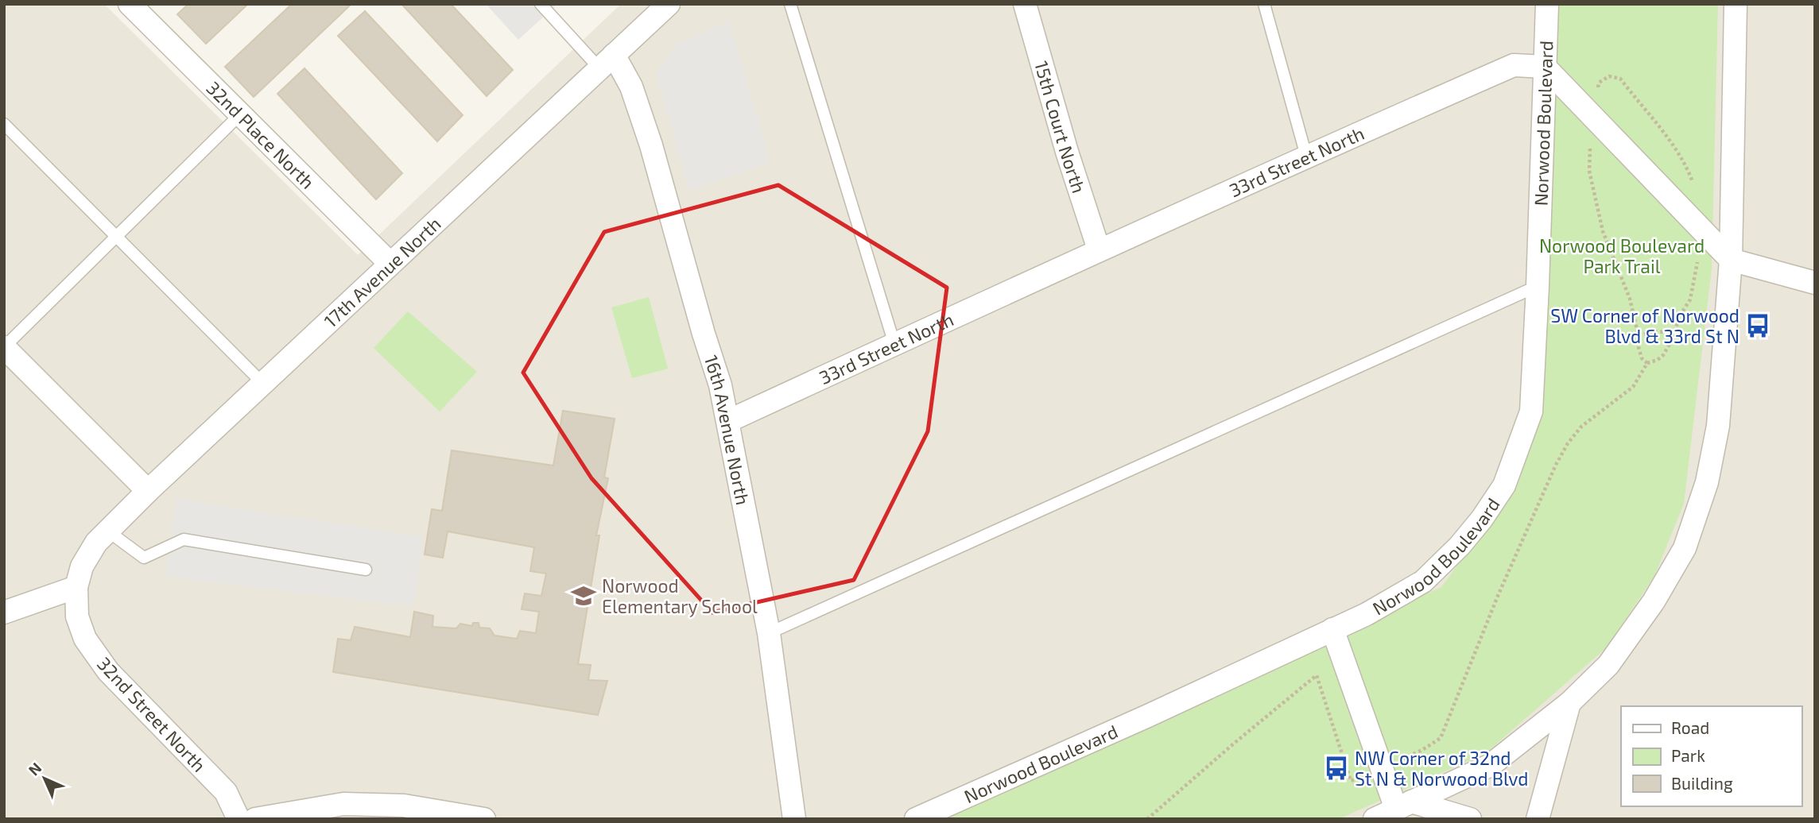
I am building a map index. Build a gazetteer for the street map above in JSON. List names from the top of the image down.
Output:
{
  "streets": {
    "street": [
      "Norwood Boulevard",
      "15th Court North",
      "32nd Place North",
      "33rd Street North",
      "17th Avenue North",
      "16th Avenue North",
      "32nd Street North"
    ]
  },
  "crossings": [
    ["Norwood Boulevard", "33rd Street North"],
    ["15th Court North", "33rd Street North"],
    ["32nd Place North", "17th Avenue North"],
    ["33rd Street North", "16th Avenue North"],
    ["17th Avenue North", "16th Avenue North"],
    ["17th Avenue North", "32nd Street North"]
  ],
  "parks": ["Norwood Boulevard Park Trail"],
  "places": {
    "bus stop": ["SW Corner of Norwood Blvd & 33rd St N", "NW Corner of 32nd St N & Norwood Blvd"],
    "school or university": ["Norwood Elementary School"]
  },
  "legend": ["Road", "Park", "Building"],
  "north": "top left"
}
